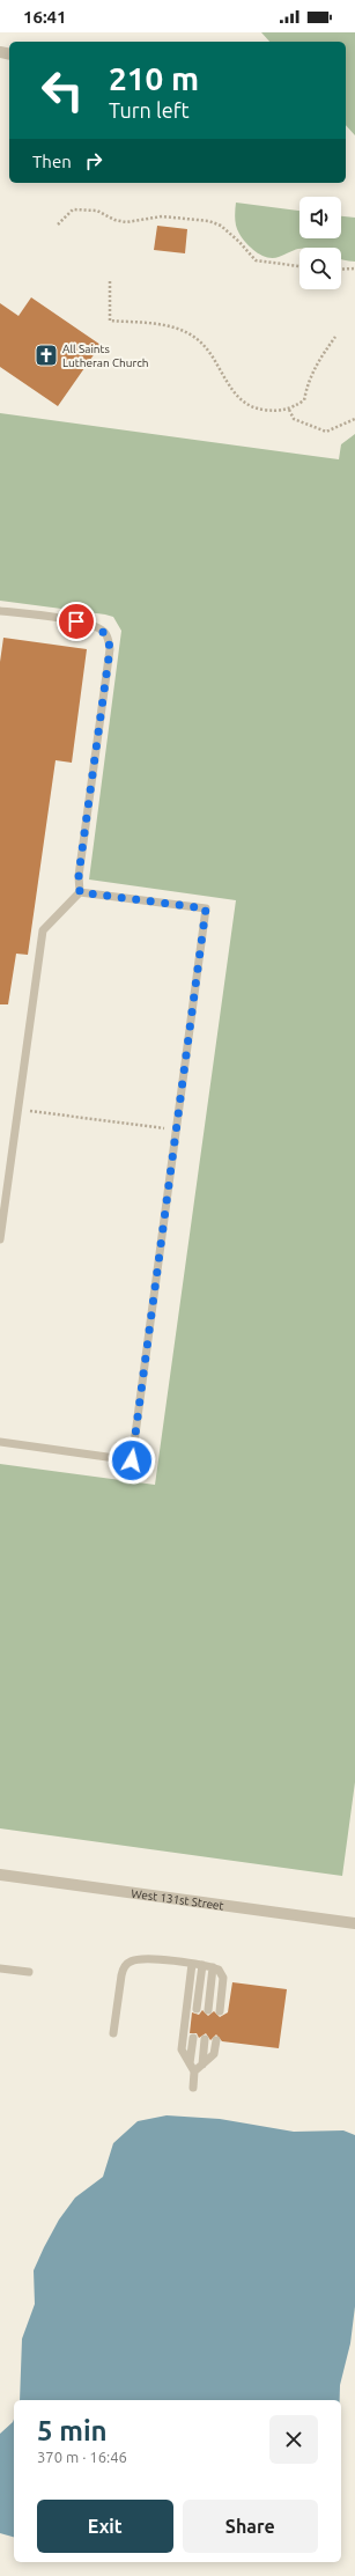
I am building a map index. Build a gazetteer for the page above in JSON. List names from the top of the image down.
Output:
{
  "streets": {
    "street": ["West 131st Street"]
  },
  "places": {
    "church": ["All Saints Lutheran Church"]
  },
  "page": {
    "status": "16:41",
    "turn": ["210 m", "Turn left"],
    "then": "Then",
    "heading": ["5 min", "370 m · 16:46"],
    "buttons": ["Exit", "Share"]
  }
}
